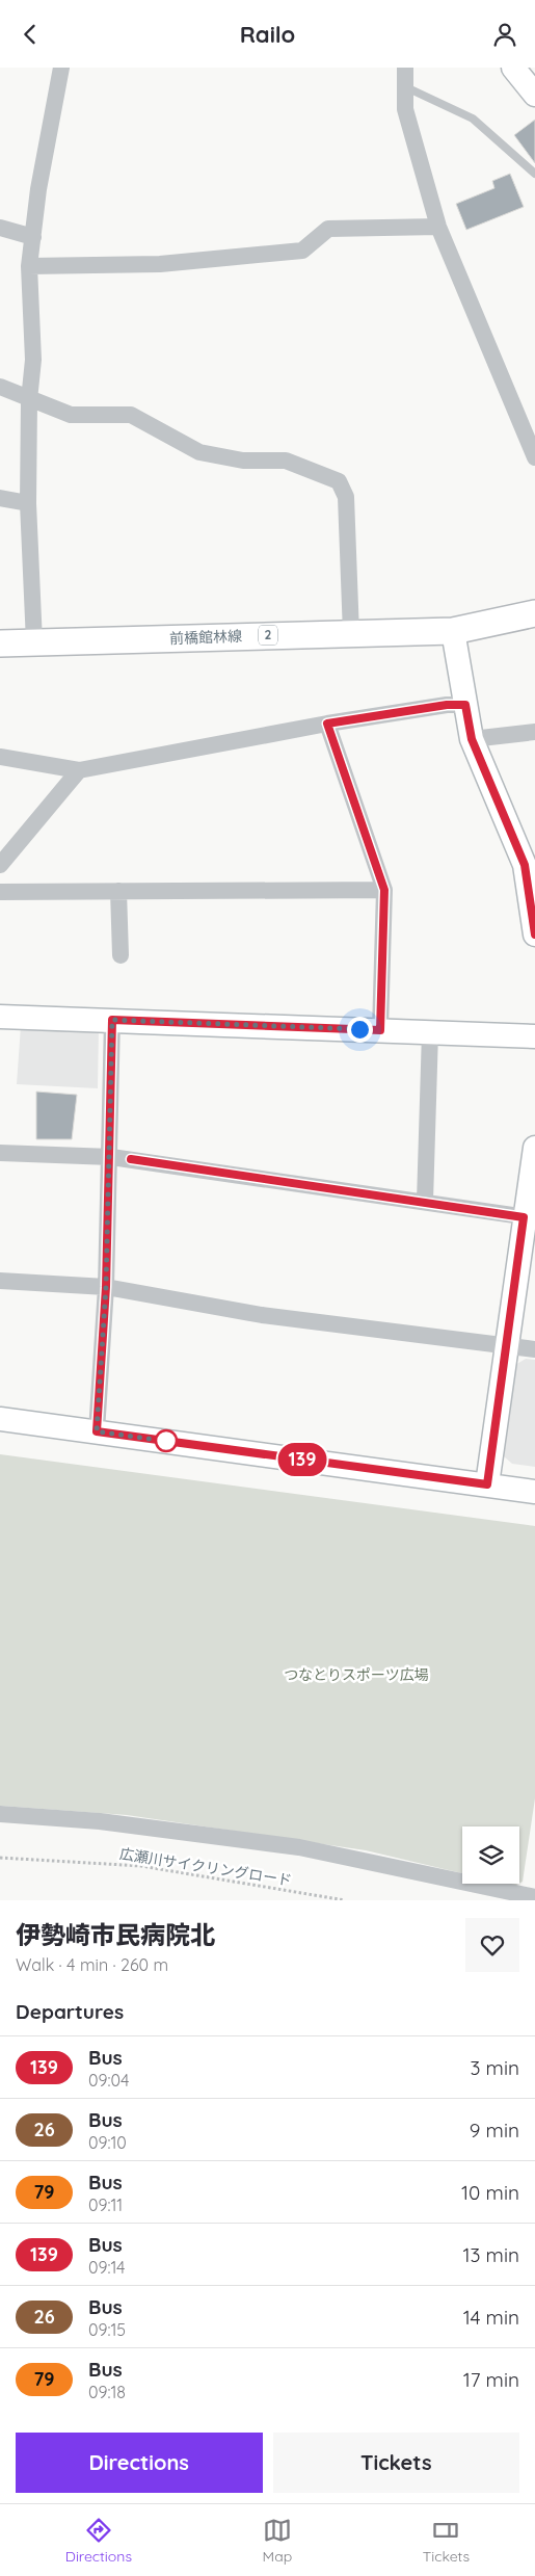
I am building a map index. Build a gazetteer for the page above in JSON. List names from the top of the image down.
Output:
{
  "streets": {
    "main road": ["2", "前橋館林線"],
    "path": ["広瀬川サイクリングロード"]
  },
  "parks": ["つなとりスポーツ広場"],
  "lines": ["bus line 139"],
  "page": {
    "header": "Railo",
    "on_map": "139",
    "heading": [
      ["伊勢崎市民病院北", "Walk · 4 min · 260 m"],
      "Departures"
    ],
    "list": [
      {
        "mark": "139",
        "name": "Bus",
        "note": "09:04",
        "value": "3 min"
      },
      {
        "mark": "26",
        "name": "Bus",
        "note": "09:10",
        "value": "9 min"
      },
      {
        "mark": "79",
        "name": "Bus",
        "note": "09:11",
        "value": "10 min"
      },
      {
        "mark": "139",
        "name": "Bus",
        "note": "09:14",
        "value": "13 min"
      },
      {
        "mark": "26",
        "name": "Bus",
        "note": "09:15",
        "value": "14 min"
      },
      {
        "mark": "79",
        "name": "Bus",
        "note": "09:18",
        "value": "17 min"
      }
    ],
    "buttons": ["Directions", "Tickets"],
    "tabs": ["Directions", "Map", "Tickets"]
  }
}
